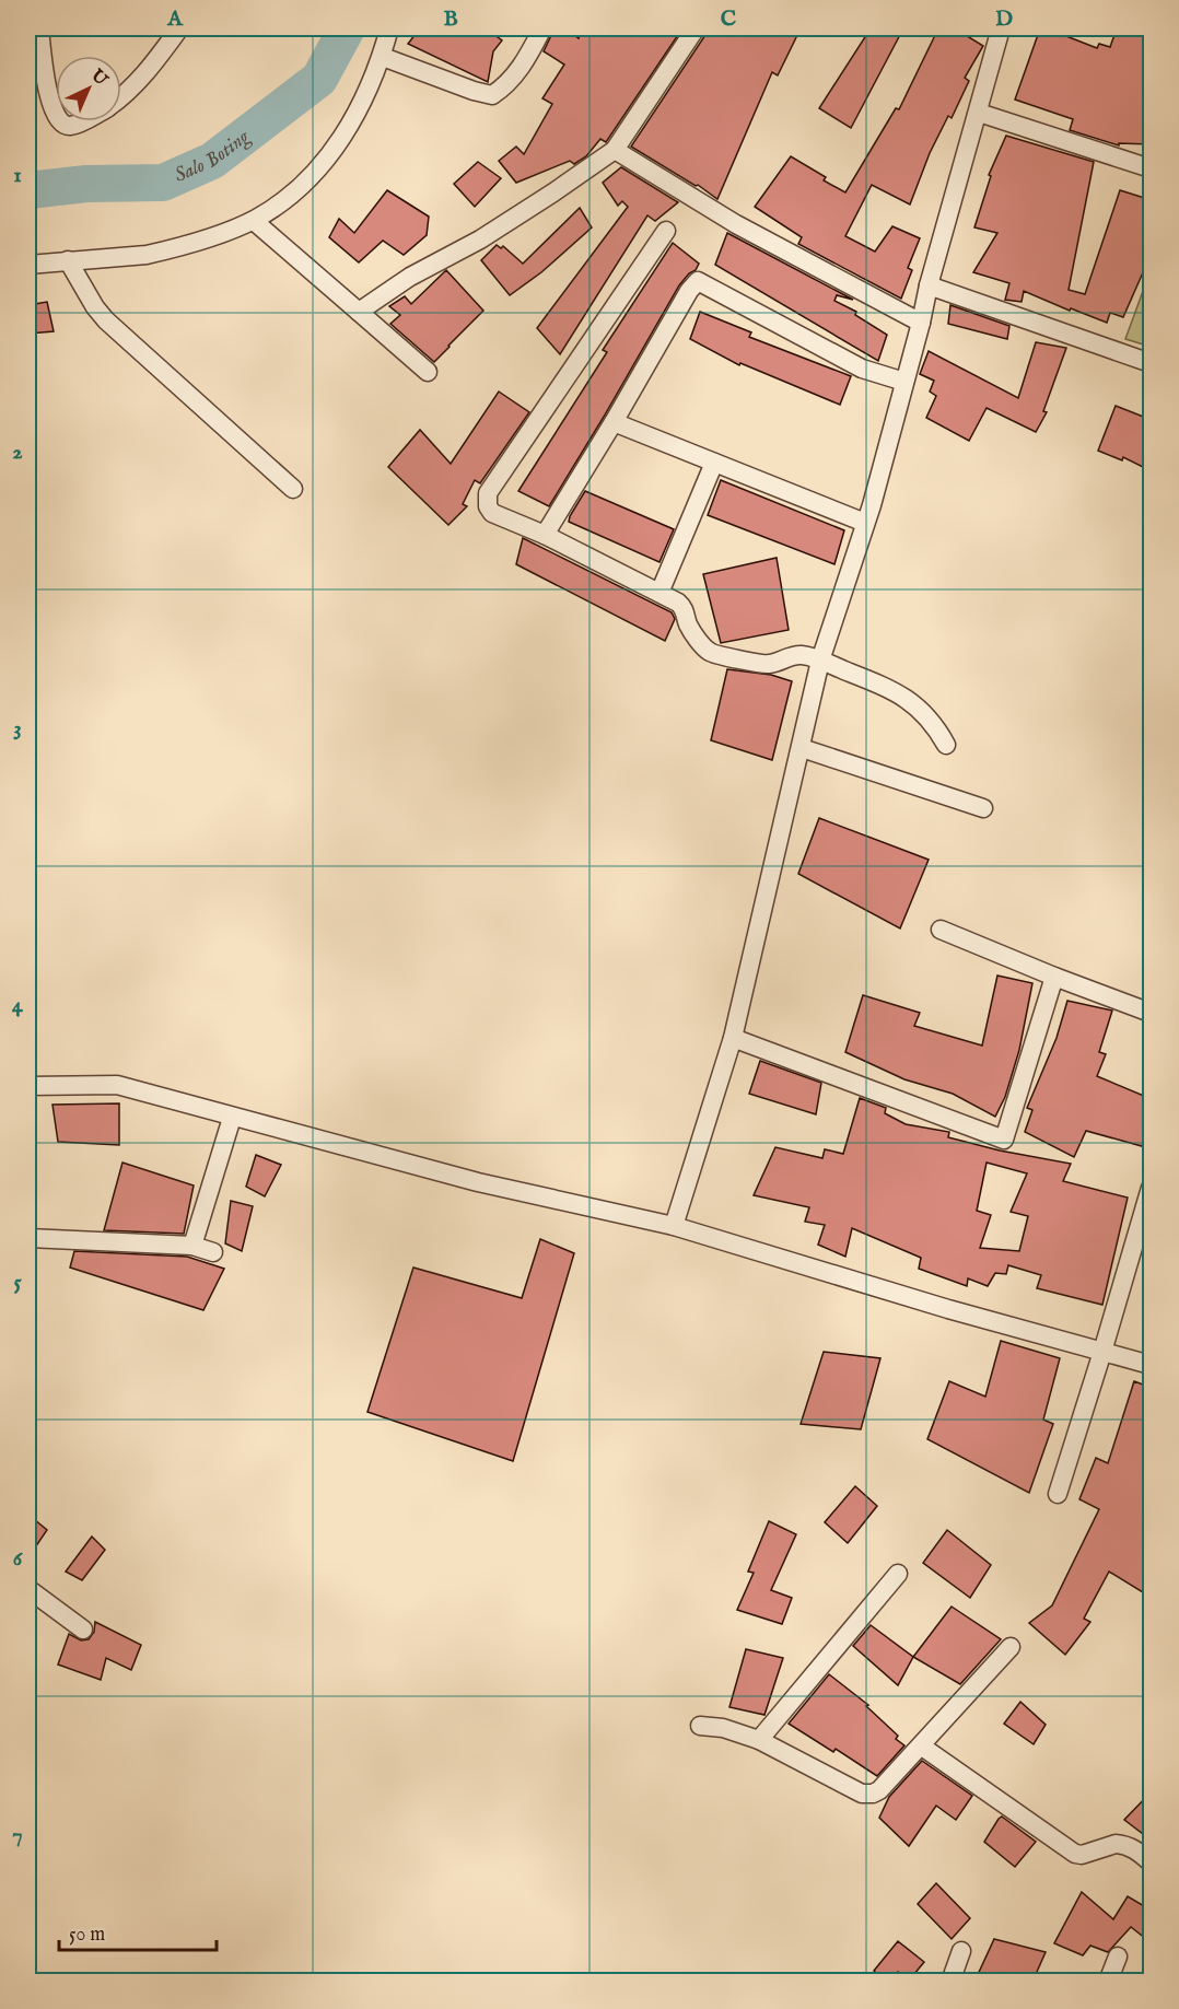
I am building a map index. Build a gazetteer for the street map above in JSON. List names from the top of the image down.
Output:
{
  "water": ["Salo Boting"],
  "scale_bar": "50 m",
  "north": "top right",
  "grid": {
    "columns": [
      "A",
      "B",
      "C",
      "D"
    ],
    "rows": [
      "1",
      "2",
      "3",
      "4",
      "5",
      "6",
      "7"
    ]
  }
}
